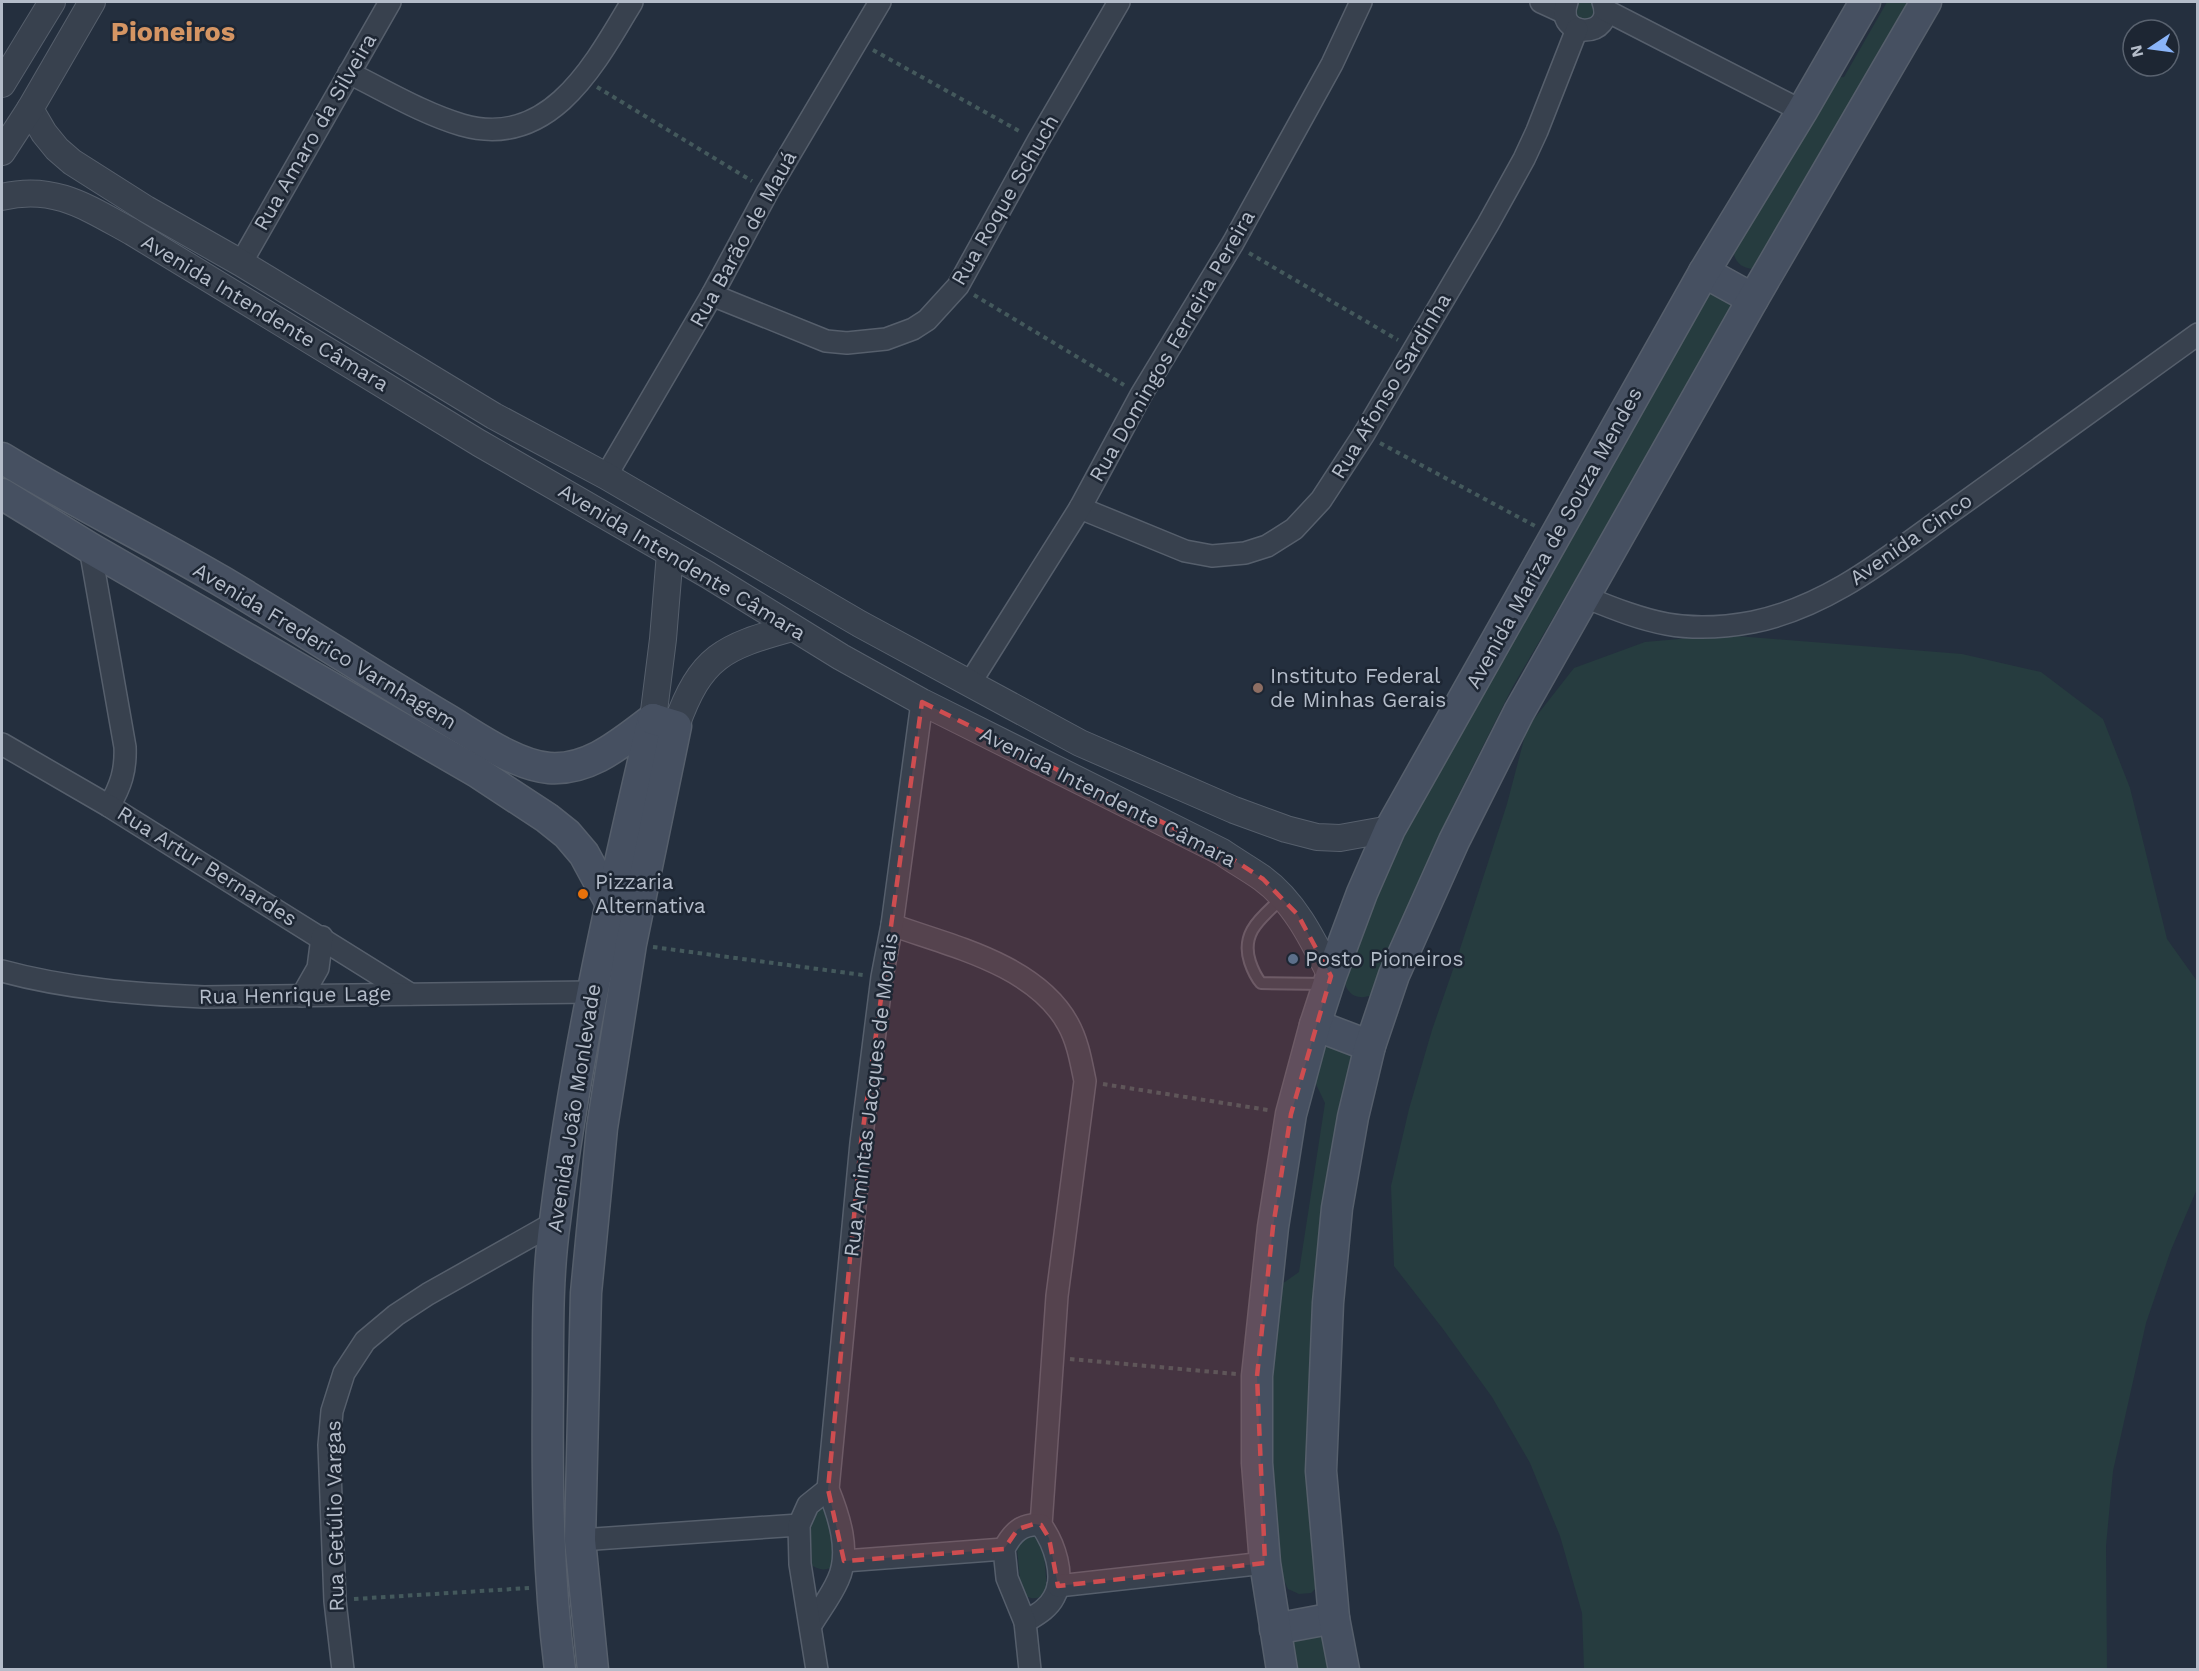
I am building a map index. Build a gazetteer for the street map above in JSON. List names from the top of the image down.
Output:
{
  "streets": {
    "main road": ["Avenida Mariza de Souza Mendes", "Avenida Frederico Varnhagem", "Avenida João Monlevade"],
    "street": [
      "Rua Amaro da Silveira",
      "Rua Roque Schuch",
      "Rua Barão de Mauá",
      "Avenida Intendente Câmara",
      "Rua Domingos Ferreira Pereira",
      "Rua Afonso Sardinha",
      "Avenida Cinco",
      "Rua Artur Bernardes",
      "Rua Henrique Lage",
      "Rua Amintas Jacques de Morais",
      "Rua Getúlio Vargas"
    ]
  },
  "crossings": [
    ["Rua Amaro da Silveira", "Avenida Intendente Câmara"],
    ["Rua Roque Schuch", "Rua Barão de Mauá"],
    ["Rua Barão de Mauá", "Avenida Intendente Câmara"],
    ["Avenida Intendente Câmara", "Rua Domingos Ferreira Pereira"],
    ["Avenida Intendente Câmara", "Avenida Mariza de Souza Mendes"],
    ["Avenida Intendente Câmara", "Rua Amintas Jacques de Morais"],
    ["Avenida Intendente Câmara", "Avenida João Monlevade"],
    ["Rua Domingos Ferreira Pereira", "Rua Afonso Sardinha"],
    ["Avenida Frederico Varnhagem", "Avenida João Monlevade"],
    ["Rua Artur Bernardes", "Rua Henrique Lage"],
    ["Rua Henrique Lage", "Avenida João Monlevade"],
    ["Avenida João Monlevade", "Rua Getúlio Vargas"]
  ],
  "districts": ["Pioneiros"],
  "places": ["Instituto Federal de Minhas Gerais", "Pizzaria Alternativa", "Posto Pioneiros"],
  "north": "left"
}
